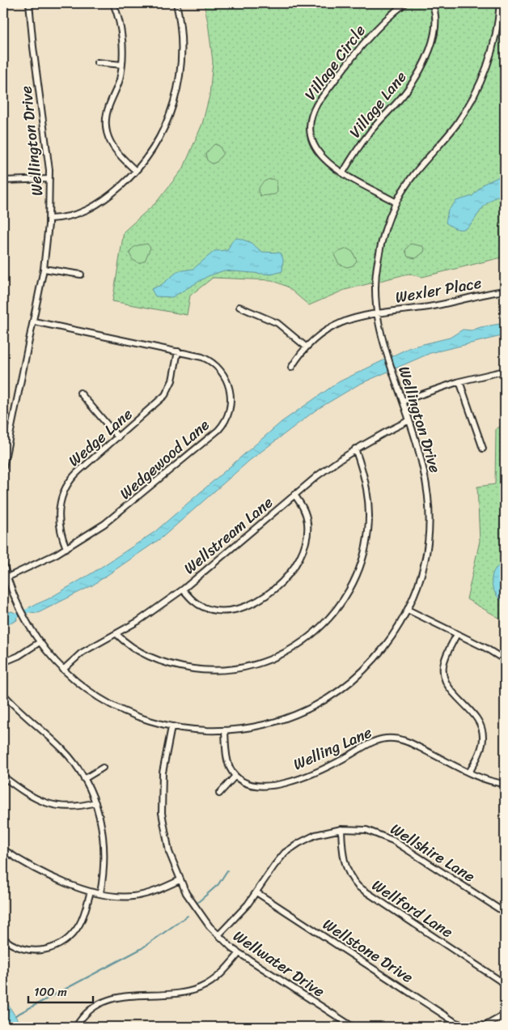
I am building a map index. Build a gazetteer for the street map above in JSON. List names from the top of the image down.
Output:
{
  "streets": {
    "street": [
      "Village Circle",
      "Village Lane",
      "Wellington Drive",
      "Wexler Place",
      "Wedge Lane",
      "Wedgewood Lane",
      "Wellstream Lane",
      "Welling Lane",
      "Wellshire Lane",
      "Wellford Lane",
      "Wellstone Drive",
      "Wellwater Drive"
    ]
  },
  "crossings": [
    ["Village Circle", "Village Lane"],
    ["Village Circle", "Wellington Drive"],
    ["Wellington Drive", "Wexler Place"],
    ["Wellington Drive", "Wedgewood Lane"],
    ["Wellington Drive", "Wellstream Lane"],
    ["Wellington Drive", "Wellwater Drive"],
    ["Wedge Lane", "Wedgewood Lane"],
    ["Wellshire Lane", "Wellford Lane"],
    ["Wellshire Lane", "Wellstone Drive"],
    ["Wellshire Lane", "Wellwater Drive"]
  ],
  "scale_bar": "100 m"
}
